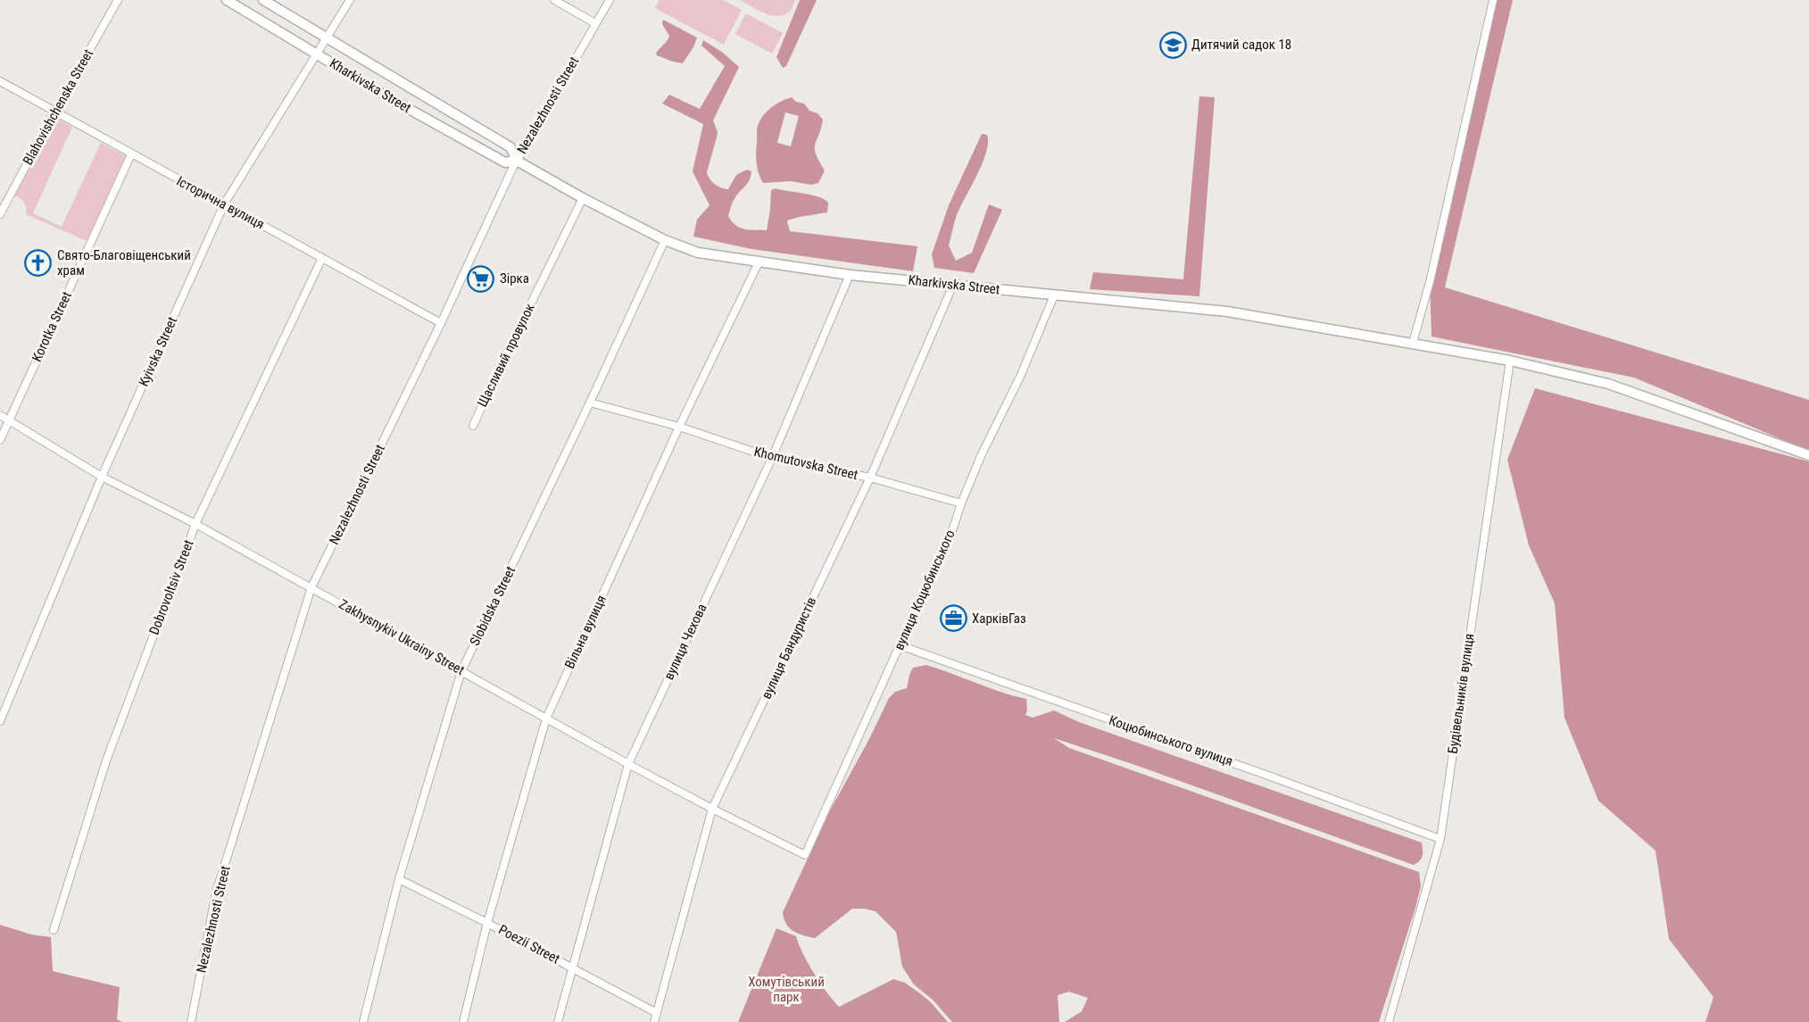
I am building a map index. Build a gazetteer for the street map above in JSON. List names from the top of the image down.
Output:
{
  "streets": {
    "street": [
      "Kharkivska Street",
      "Nezalezhnosti Street",
      "Blahovishchenska Street",
      "Історична вулиця",
      "Korotka Street",
      "Kyivska Street",
      "Щасливий провулок",
      "Khomutovska Street",
      "Dobrovoltsiv Street",
      "вулиця Коцюбинського",
      "Slobidska Street",
      "Вільна вулиця",
      "Zakhysnykiv Ukrainy Street",
      "вулиця Чехова",
      "вулиця Бандуристів",
      "Будівельників вулиця",
      "Коцюбинського вулиця",
      "Poezii Street"
    ]
  },
  "crossings": [
    ["Kharkivska Street", "Nezalezhnosti Street"],
    ["Kharkivska Street", "Kyivska Street"],
    ["Kharkivska Street", "Щасливий провулок"],
    ["Kharkivska Street", "вулиця Коцюбинського"],
    ["Kharkivska Street", "Slobidska Street"],
    ["Kharkivska Street", "Вільна вулиця"],
    ["Kharkivska Street", "вулиця Чехова"],
    ["Kharkivska Street", "вулиця Бандуристів"],
    ["Kharkivska Street", "Будівельників вулиця"],
    ["Nezalezhnosti Street", "Історична вулиця"],
    ["Nezalezhnosti Street", "Zakhysnykiv Ukrainy Street"],
    ["Blahovishchenska Street", "Історична вулиця"],
    ["Історична вулиця", "Korotka Street"],
    ["Історична вулиця", "Kyivska Street"],
    ["Історична вулиця", "Dobrovoltsiv Street"],
    ["Korotka Street", "Zakhysnykiv Ukrainy Street"],
    ["Kyivska Street", "Zakhysnykiv Ukrainy Street"],
    ["Khomutovska Street", "вулиця Коцюбинського"],
    ["Khomutovska Street", "Slobidska Street"],
    ["Khomutovska Street", "Вільна вулиця"],
    ["Khomutovska Street", "вулиця Чехова"],
    ["Khomutovska Street", "вулиця Бандуристів"],
    ["Dobrovoltsiv Street", "Zakhysnykiv Ukrainy Street"],
    ["вулиця Коцюбинського", "Zakhysnykiv Ukrainy Street"],
    ["вулиця Коцюбинського", "Коцюбинського вулиця"],
    ["Slobidska Street", "Zakhysnykiv Ukrainy Street"],
    ["Slobidska Street", "Poezii Street"],
    ["Вільна вулиця", "Zakhysnykiv Ukrainy Street"],
    ["Вільна вулиця", "Poezii Street"],
    ["Zakhysnykiv Ukrainy Street", "вулиця Чехова"],
    ["Zakhysnykiv Ukrainy Street", "вулиця Бандуристів"],
    ["вулиця Чехова", "Poezii Street"],
    ["вулиця Бандуристів", "Poezii Street"],
    ["Будівельників вулиця", "Коцюбинського вулиця"]
  ],
  "parks": ["Хомутівський парк"],
  "places": {
    "school or university": ["Дитячий садок 18"],
    "church": ["Свято-Благовіщенський храм"],
    "supermarket": ["Зірка"],
    "office": ["ХарківГаз"]
  }
}
